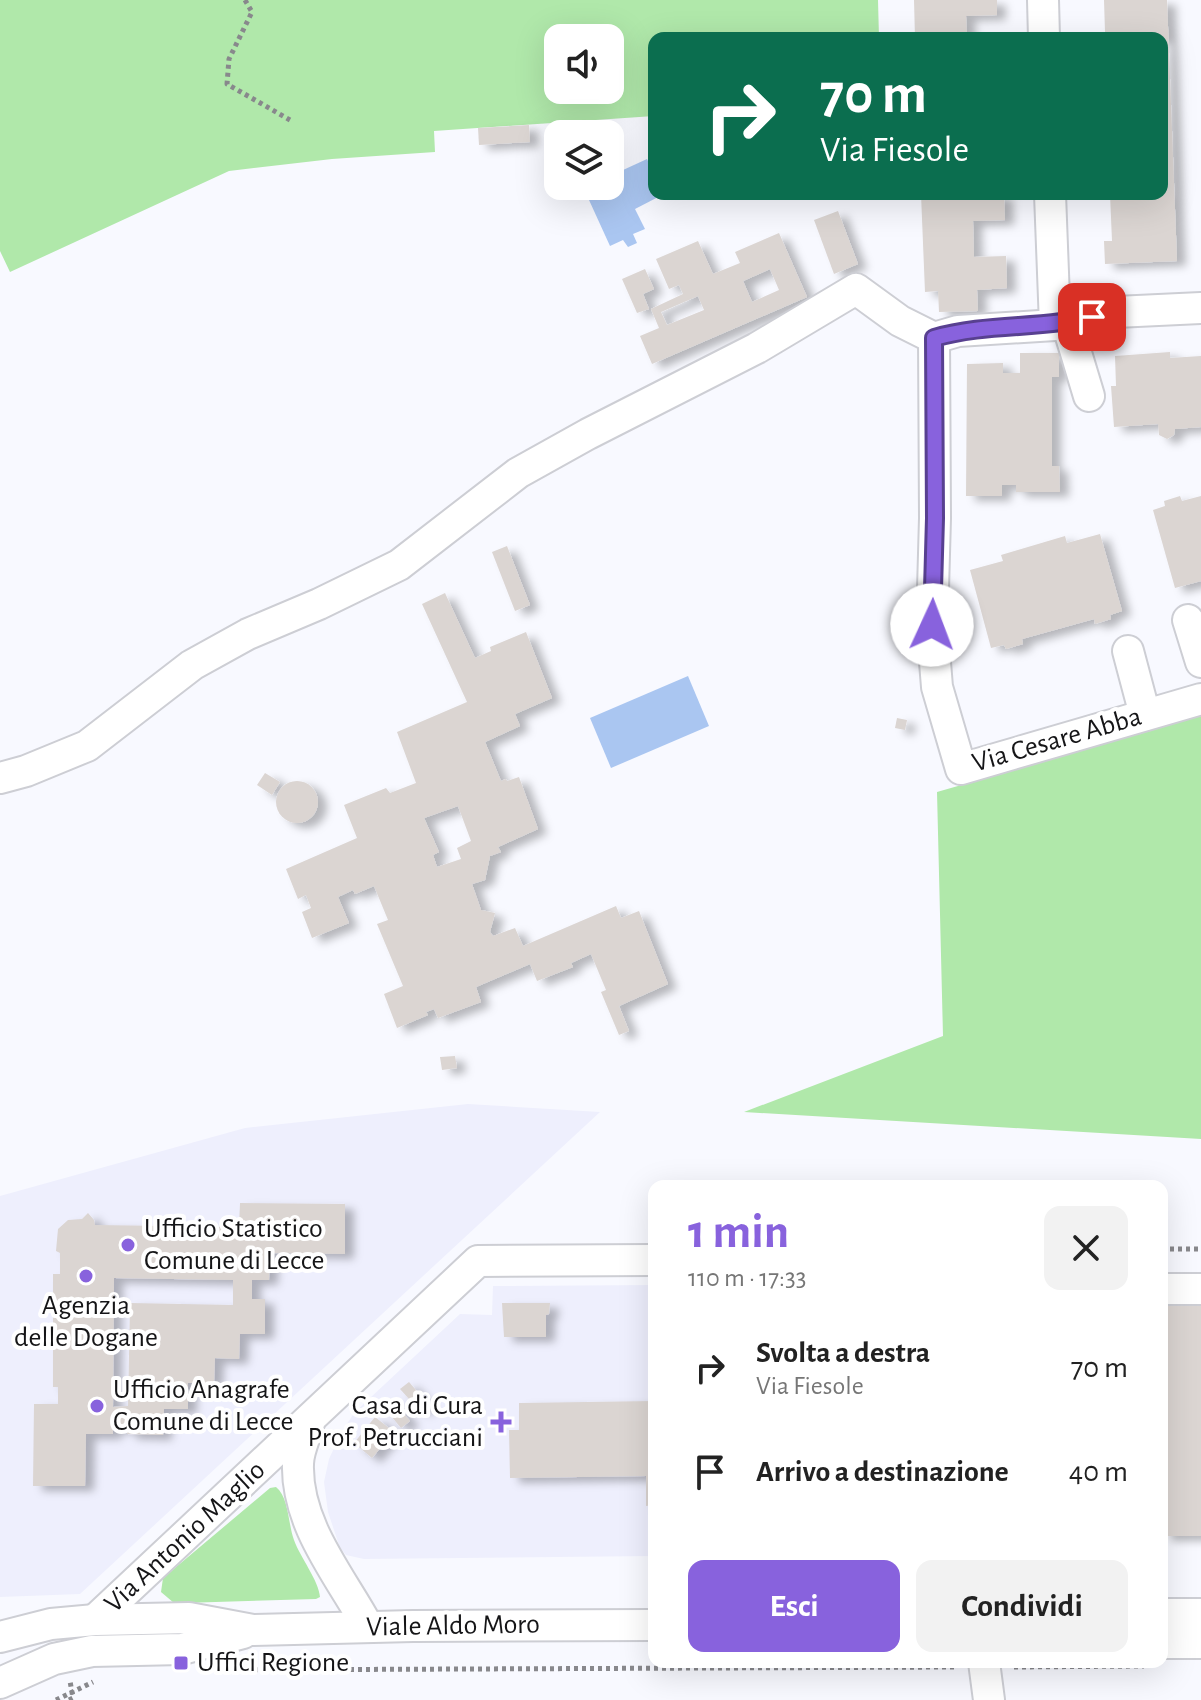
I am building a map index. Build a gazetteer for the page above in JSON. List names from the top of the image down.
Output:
{
  "streets": {
    "street": ["Via Cesare Abba", "Via Antonio Maglio", "Viale Aldo Moro"]
  },
  "crossings": [
    ["Via Antonio Maglio", "Viale Aldo Moro"]
  ],
  "places": {
    "other": ["Ufficio Statistico Comune di Lecce", "Agenzia delle Dogane", "Ufficio Anagrafe Comune di Lecce"],
    "health": ["Casa di Cura Prof. Petrucciani"],
    "transit": ["Uffici Regione"]
  },
  "page": {
    "turn": ["70 m", "Via Fiesole"],
    "heading": ["1 min", "110 m · 17:33"],
    "list": [
      {
        "name": "Svolta a destra",
        "note": "Via Fiesole",
        "value": "70 m"
      },
      {
        "name": "Arrivo a destinazione",
        "value": "40 m"
      }
    ],
    "buttons": ["Esci", "Condividi"]
  }
}
